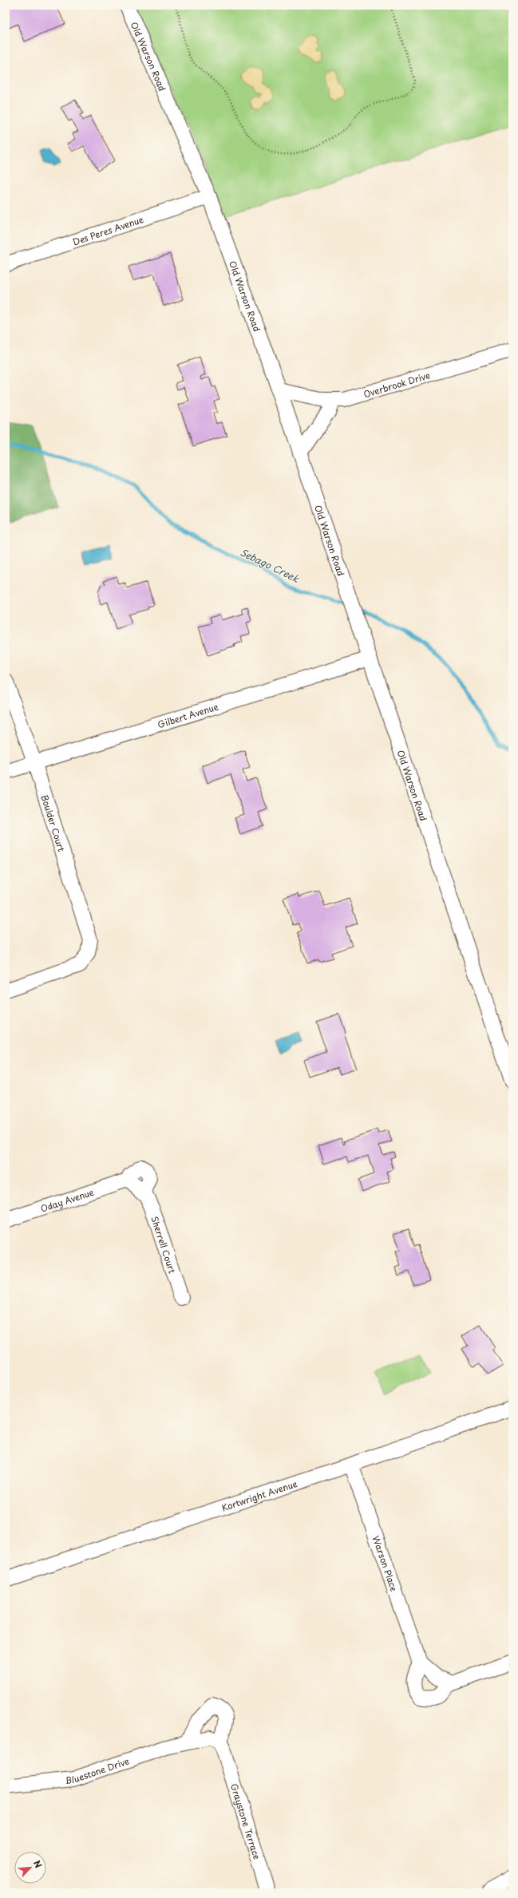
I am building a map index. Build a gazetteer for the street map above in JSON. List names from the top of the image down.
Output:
{
  "streets": {
    "street": [
      "Old Warson Road",
      "Des Peres Avenue",
      "Overbrook Drive",
      "Gilbert Avenue",
      "Boulder Court",
      "Oday Avenue",
      "Sherrell Court",
      "Kortwright Avenue",
      "Warson Place",
      "Bluestone Drive",
      "Graystone Terrace"
    ]
  },
  "crossings": [
    ["Old Warson Road", "Des Peres Avenue"],
    ["Old Warson Road", "Overbrook Drive"],
    ["Old Warson Road", "Gilbert Avenue"],
    ["Gilbert Avenue", "Boulder Court"],
    ["Oday Avenue", "Sherrell Court"],
    ["Kortwright Avenue", "Warson Place"],
    ["Bluestone Drive", "Graystone Terrace"]
  ],
  "water": ["Sebago Creek"],
  "north": "top right"
}
